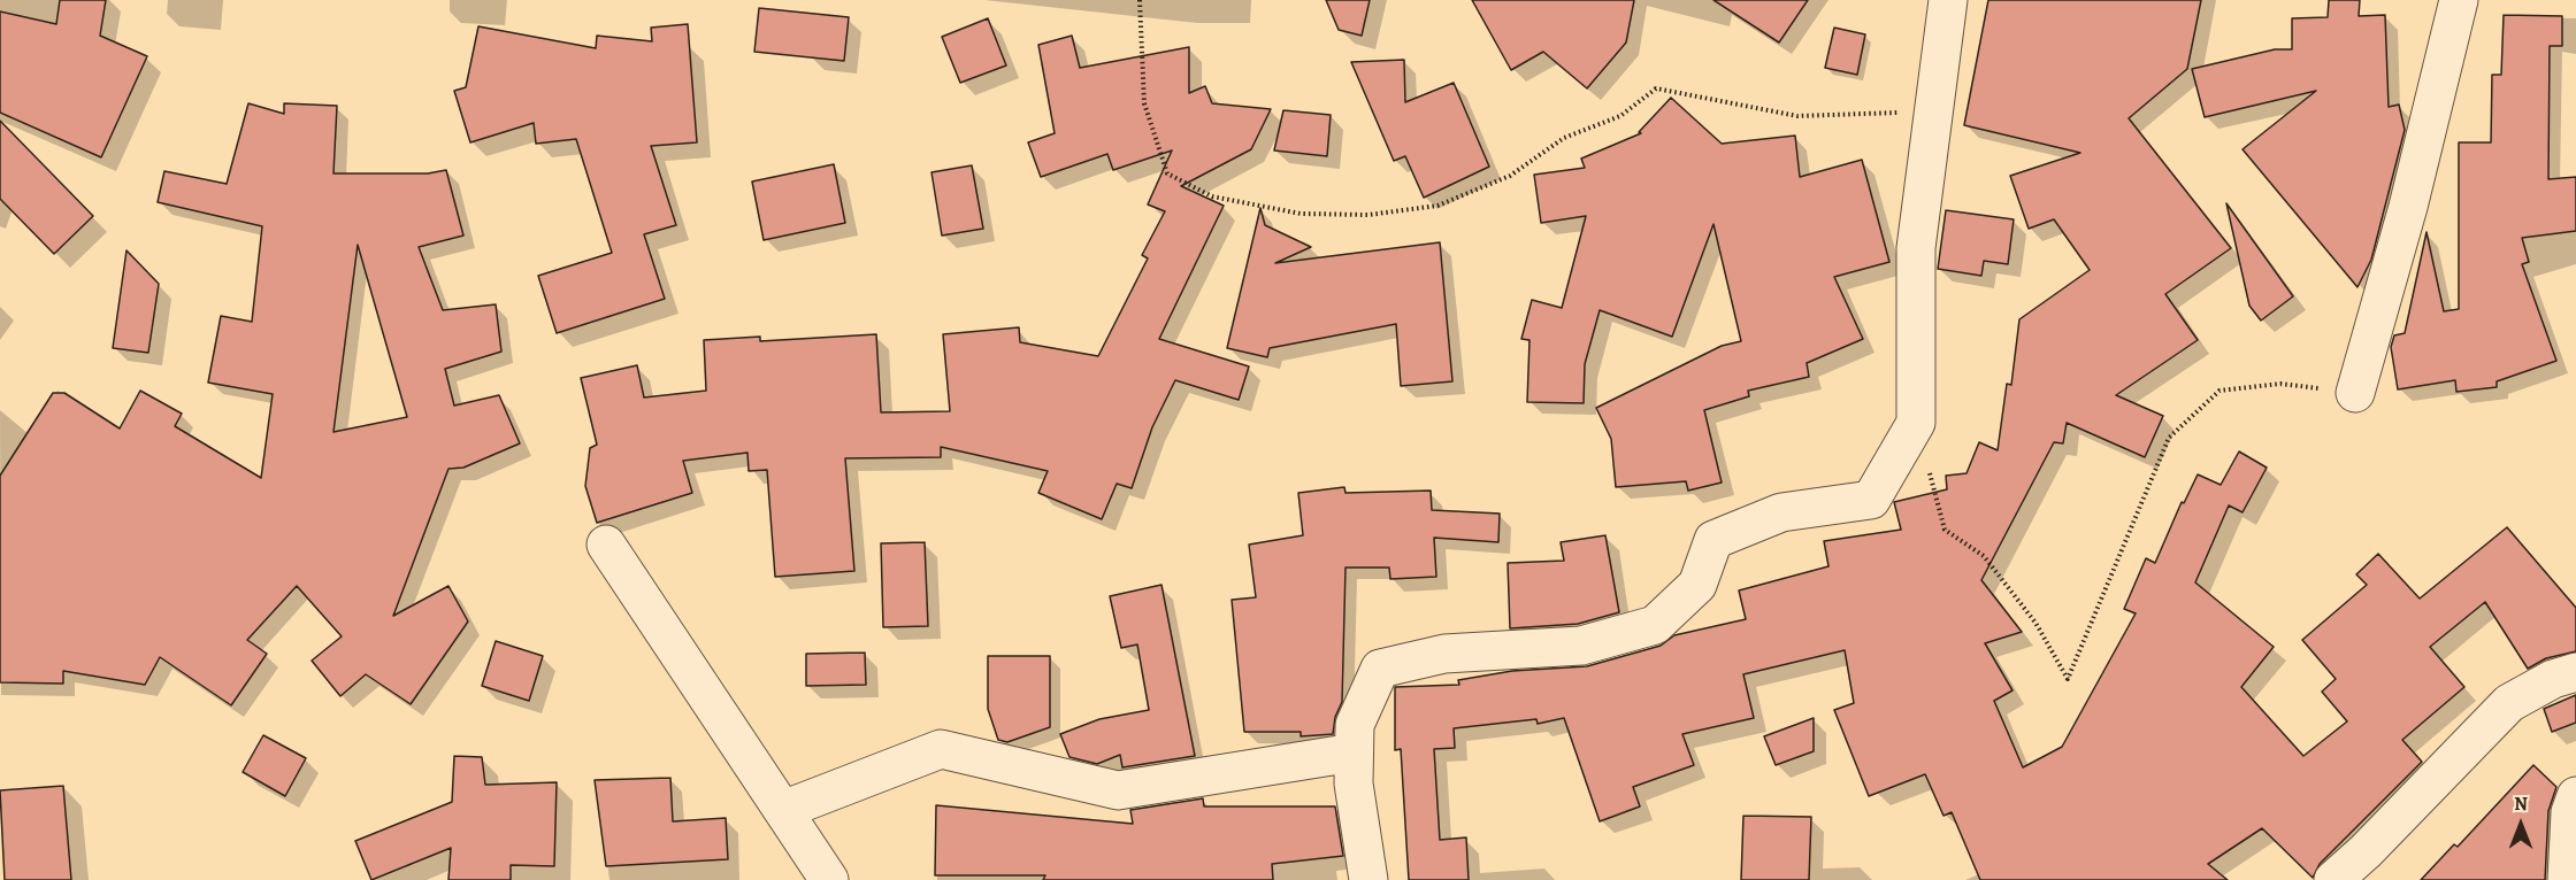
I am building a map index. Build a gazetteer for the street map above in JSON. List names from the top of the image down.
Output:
{
  "north": "top"
}
